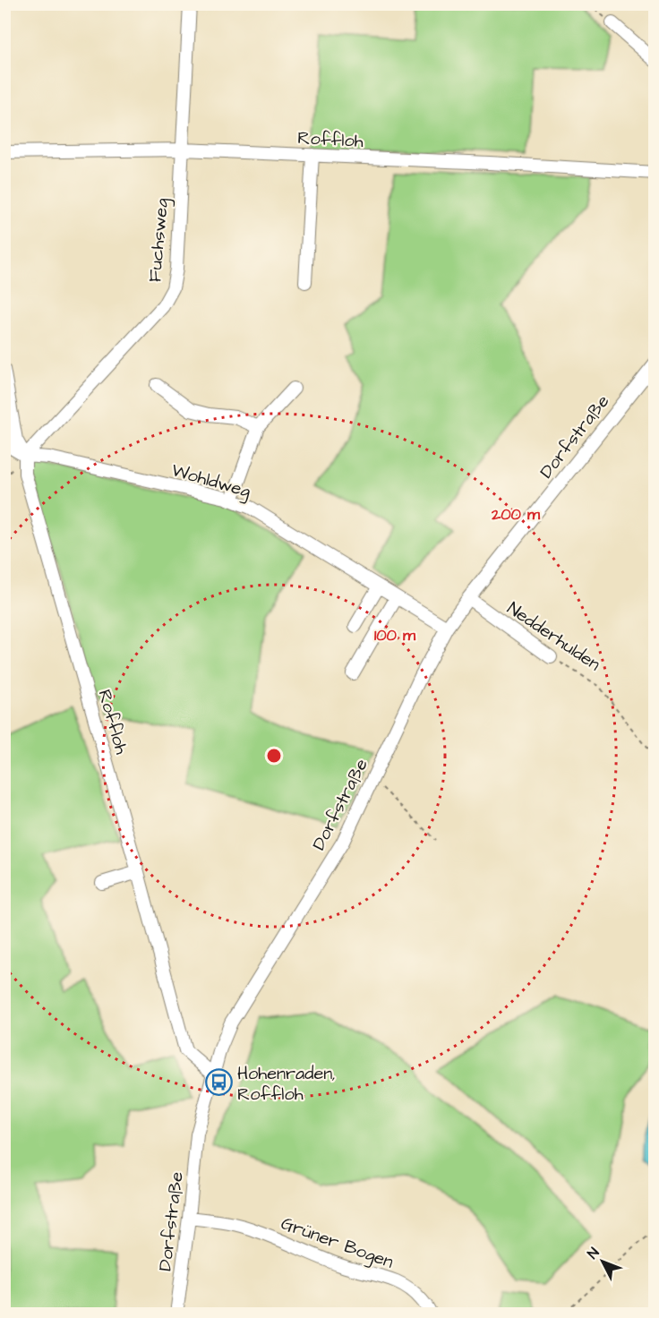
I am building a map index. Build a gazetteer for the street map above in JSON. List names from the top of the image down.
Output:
{
  "streets": {
    "street": [
      "Roffloh",
      "Fuchsweg",
      "Dorfstraße",
      "Wohldweg",
      "Nedderhulden",
      "Grüner Bogen"
    ]
  },
  "crossings": [
    ["Roffloh", "Fuchsweg"],
    ["Roffloh", "Dorfstraße"],
    ["Roffloh", "Wohldweg"],
    ["Fuchsweg", "Wohldweg"],
    ["Dorfstraße", "Wohldweg"],
    ["Dorfstraße", "Nedderhulden"],
    ["Dorfstraße", "Grüner Bogen"]
  ],
  "places": {
    "bus stop": ["Hohenraden, Roffloh"]
  },
  "north": "top left",
  "rings": ["200 m", "100 m"]
}
